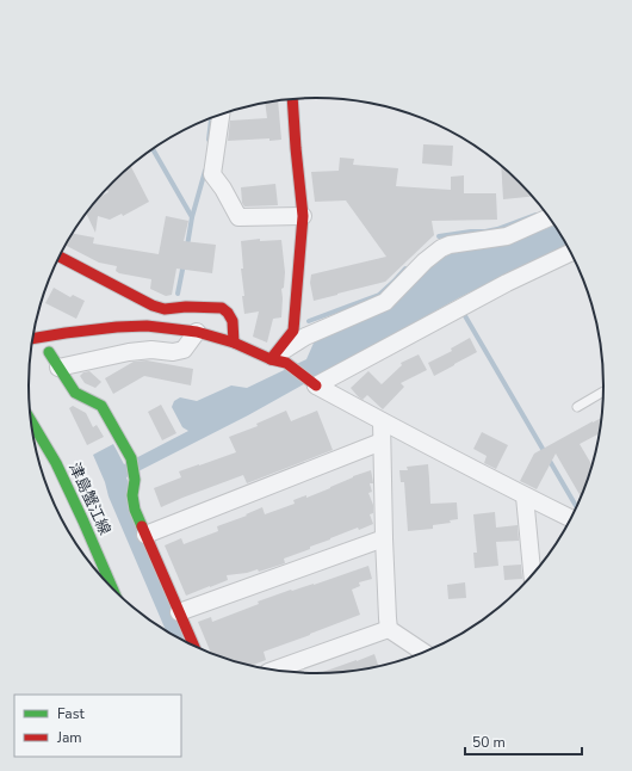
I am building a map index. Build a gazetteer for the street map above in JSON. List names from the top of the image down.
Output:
{
  "streets": {
    "street": ["津島蟹江線"]
  },
  "legend": ["Fast", "Jam"],
  "scale_bar": "50 m"
}
